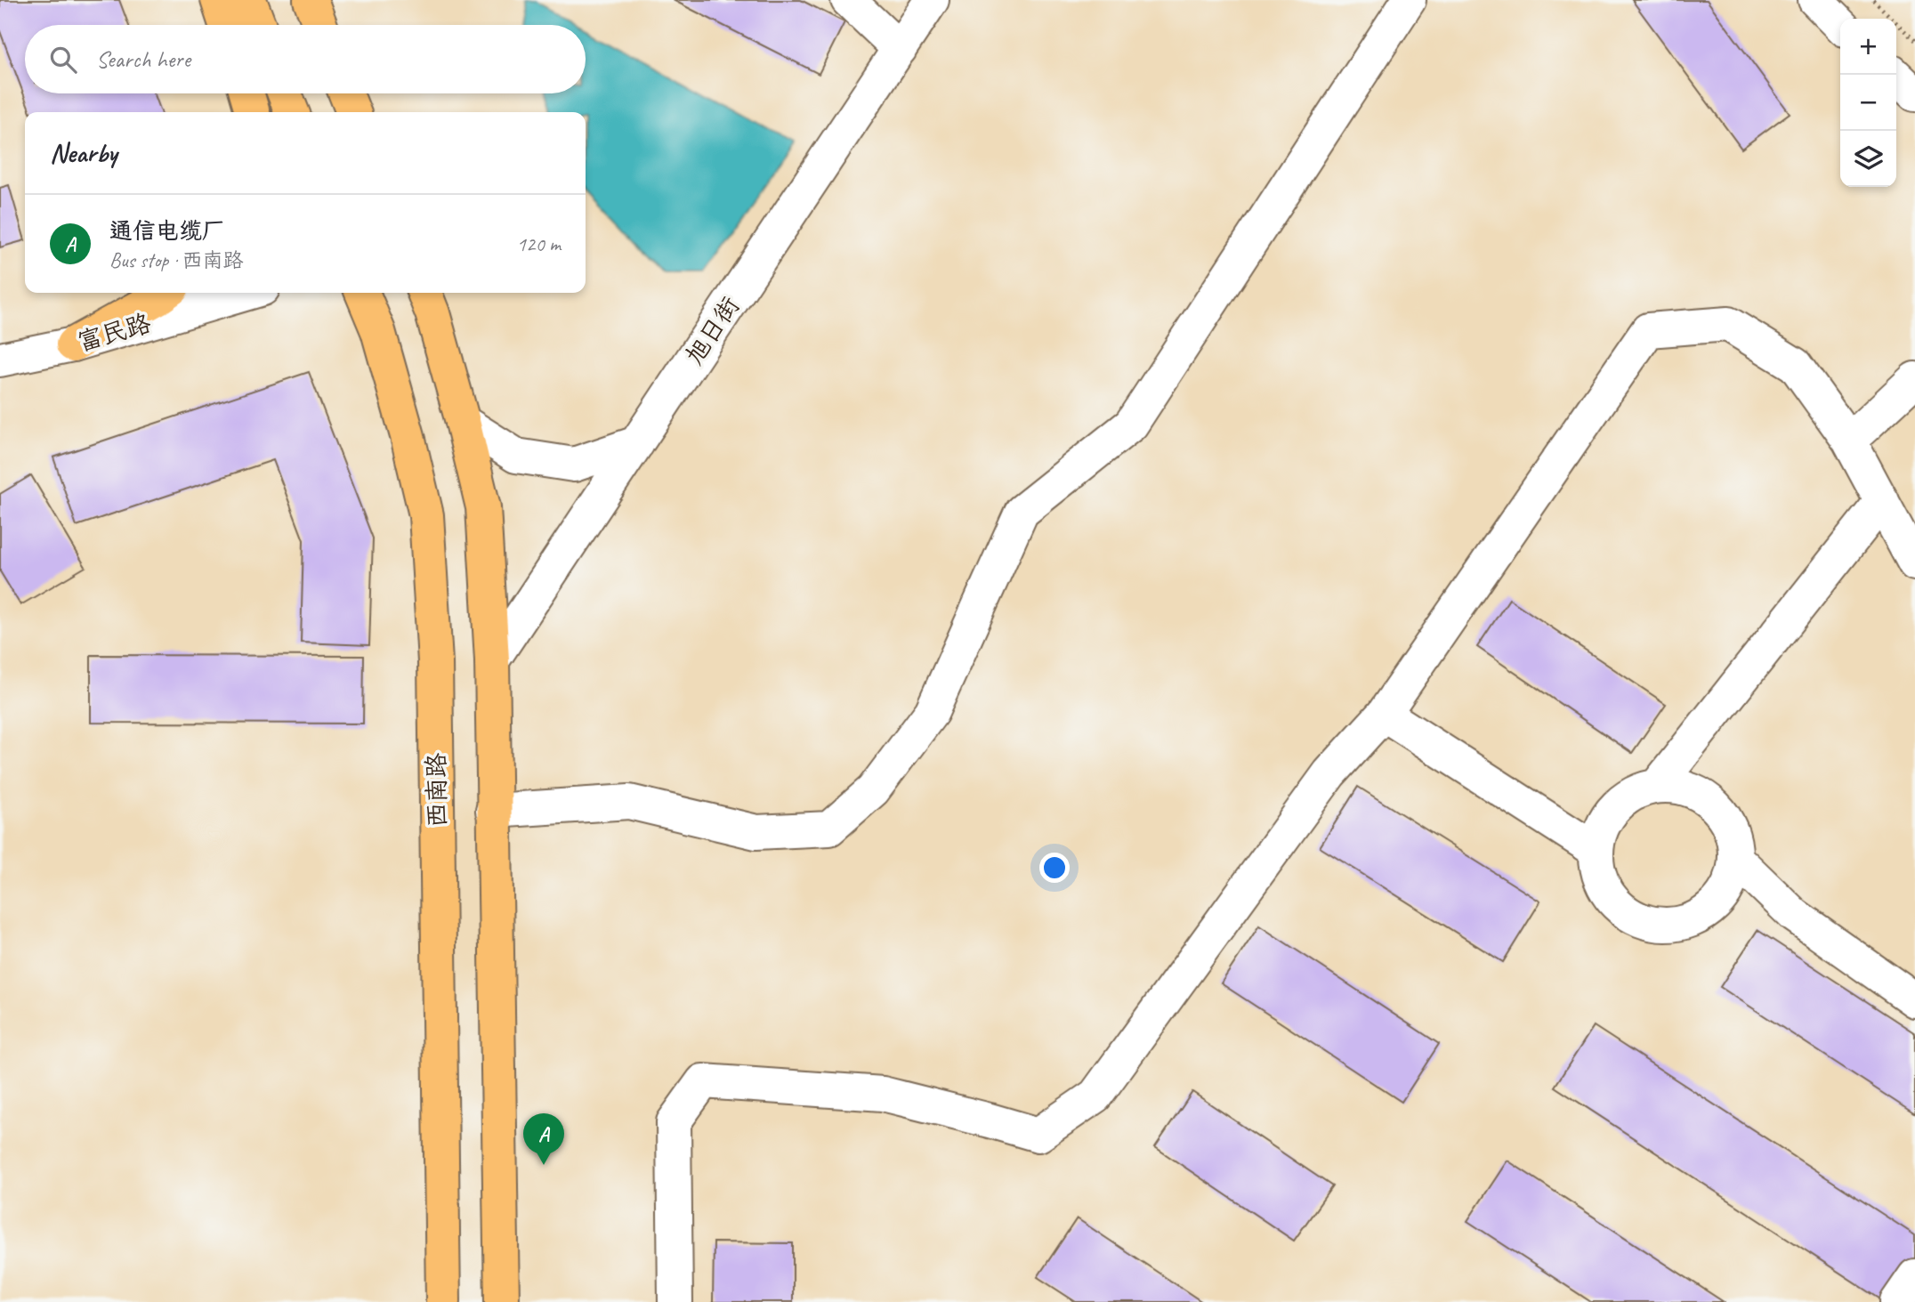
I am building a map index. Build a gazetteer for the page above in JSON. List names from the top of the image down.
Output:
{
  "streets": {
    "main road": ["西南路"],
    "street": ["旭日街", "富民路"]
  },
  "page": {
    "map_buttons": ["+", "−"],
    "search": "Search here",
    "heading": "Nearby",
    "list": [
      {
        "mark": "A",
        "name": "通信电缆厂",
        "note": "Bus stop · 西南路",
        "value": "120 m"
      }
    ],
    "pins": "A"
  }
}
